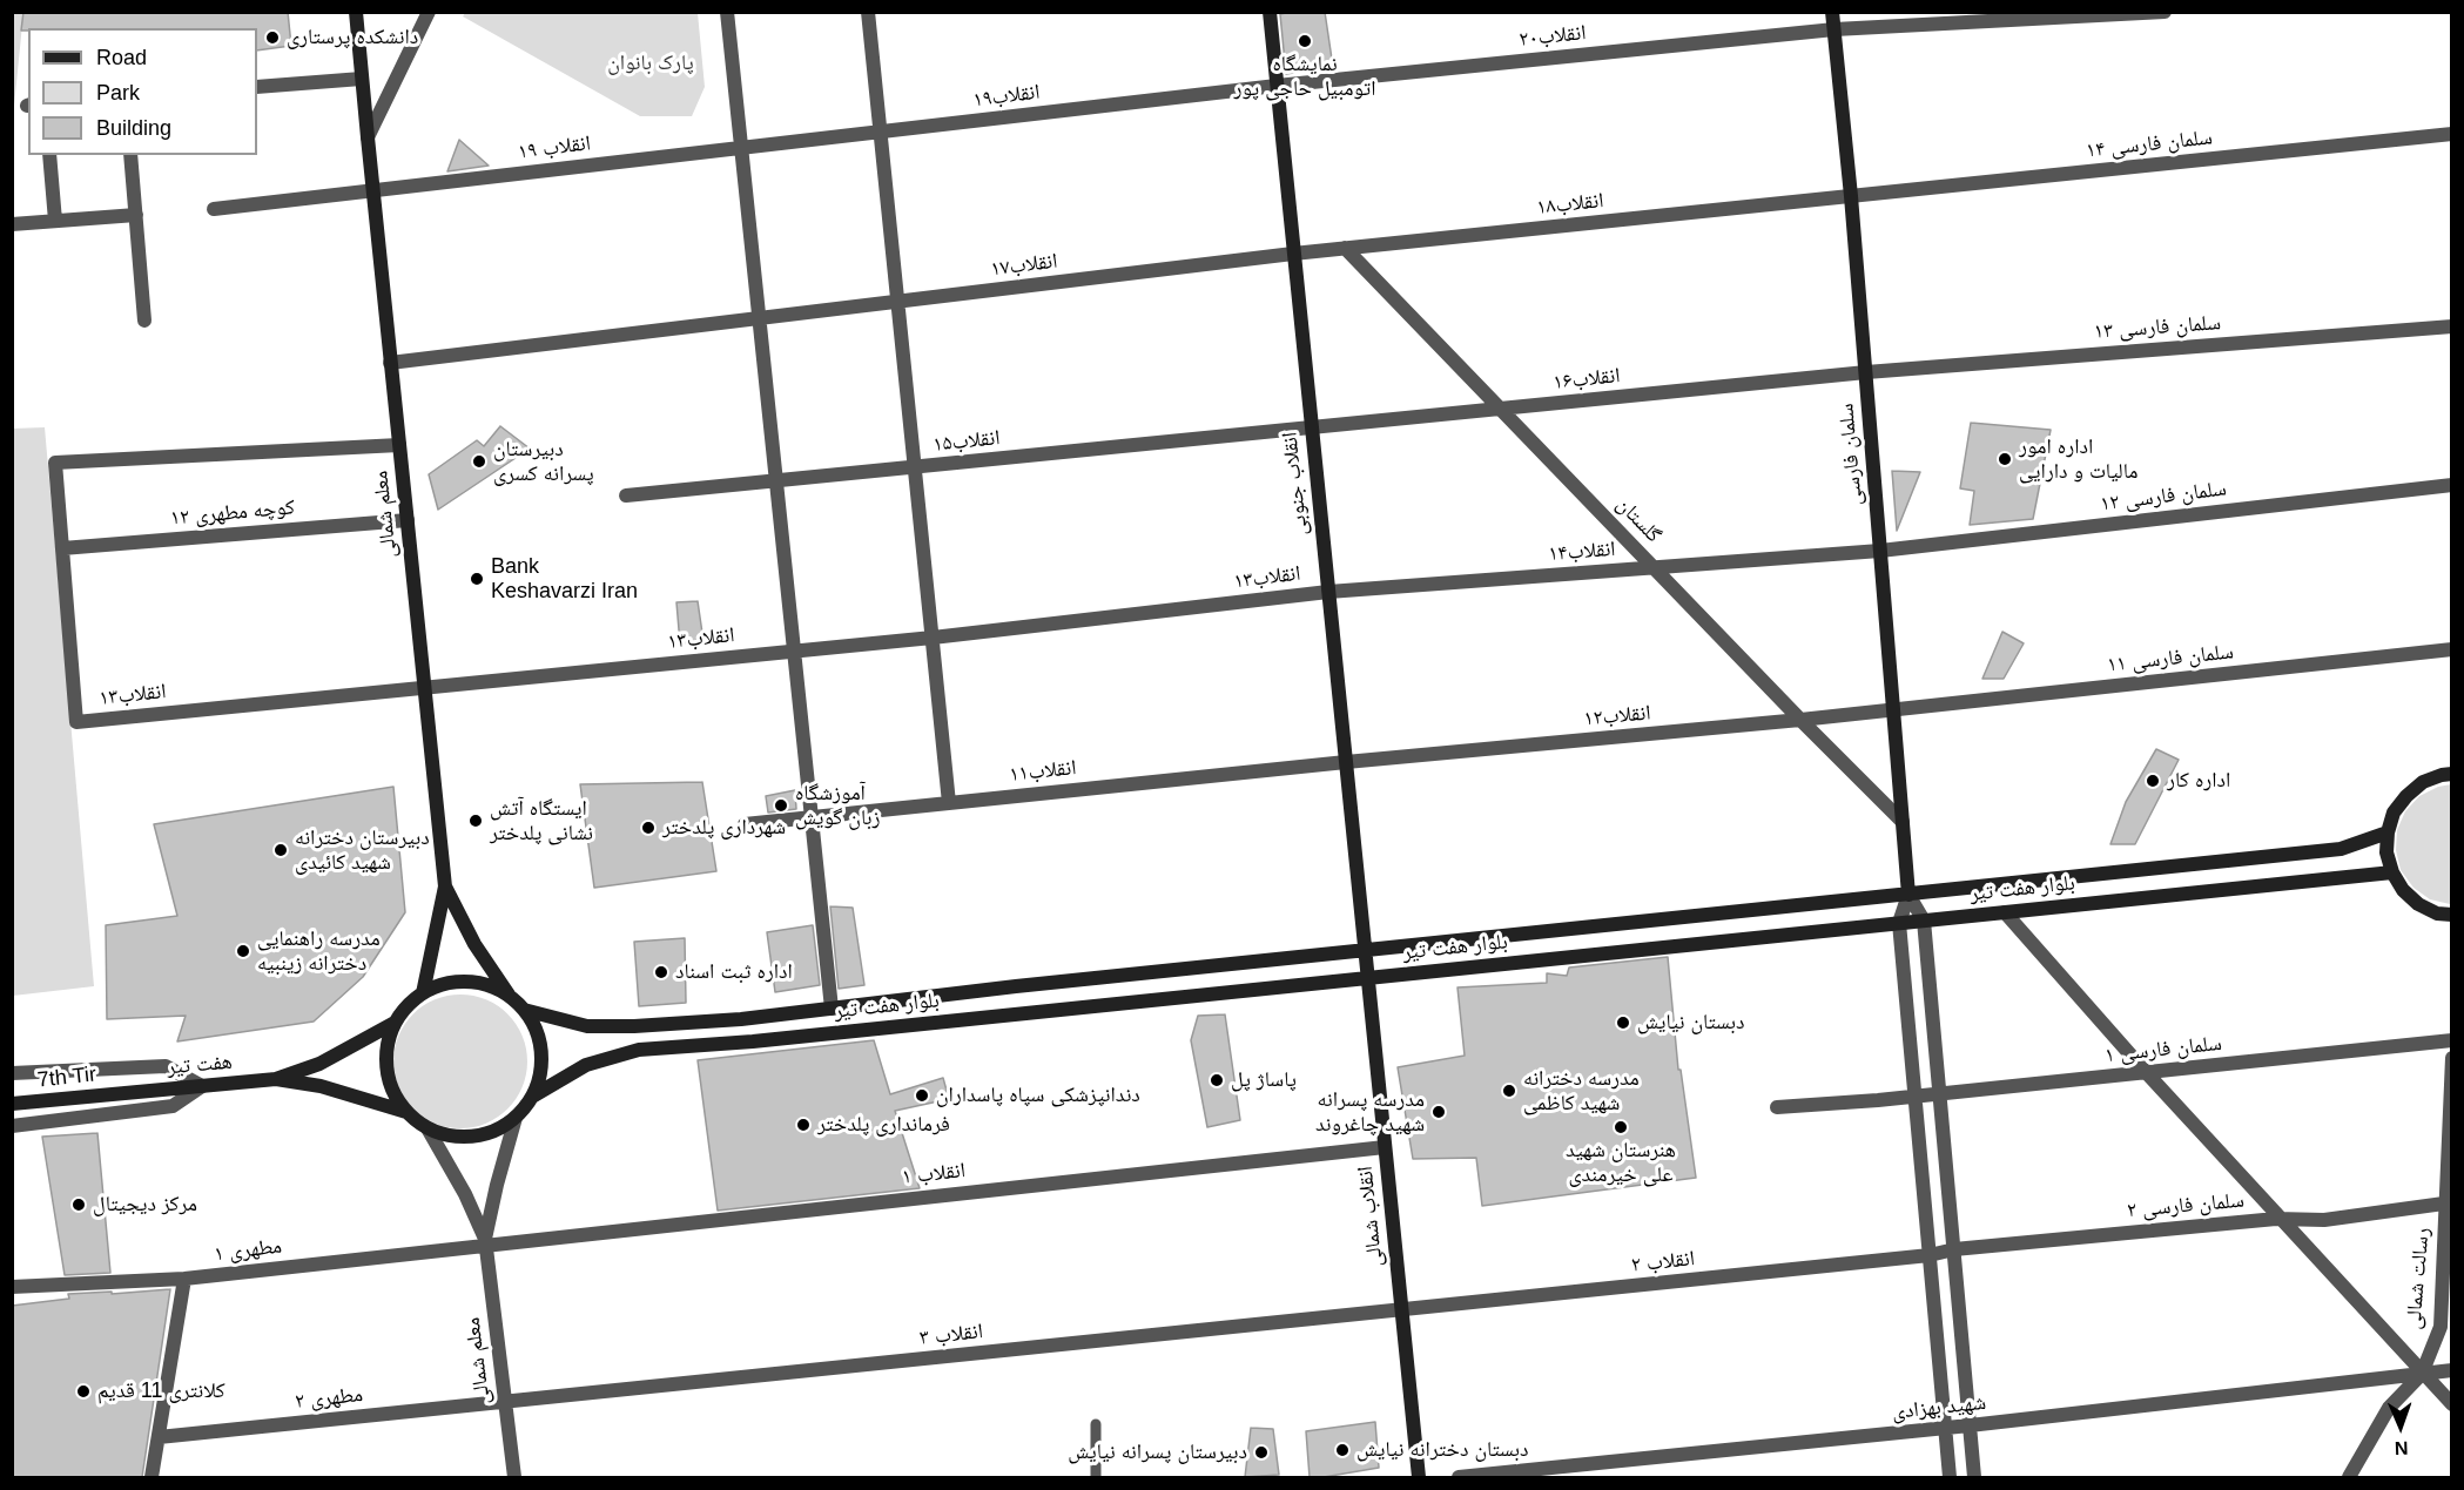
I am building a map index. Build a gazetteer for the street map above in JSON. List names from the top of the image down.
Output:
{
  "streets": {
    "main road": [
      "سلمان فارسی",
      "انقلاب جنوبی",
      "معلم شمالی",
      "بلوار هفت تیر",
      "هفت تیر",
      "7th Tir",
      "انقلاب شمالی"
    ],
    "street": [
      "انقلاب۲۰",
      "انقلاب۱۹",
      "سلمان فارسی ۱۴",
      "انقلاب ۱۹",
      "انقلاب۱۸",
      "انقلاب۱۷",
      "سلمان فارسی ۱۳",
      "انقلاب۱۶",
      "انقلاب۱۵",
      "سلمان فارسی ۱۲",
      "کوچه مطهری ۱۲",
      "گلستان",
      "انقلاب۱۴",
      "انقلاب۱۳",
      "سلمان فارسی ۱۱",
      "انقلاب۱۲",
      "انقلاب۱۱",
      "سلمان فارسی ۱",
      "انقلاب ۱",
      "سلمان فارسی ۲",
      "مطهری ۱",
      "انقلاب ۲",
      "رسالت شمالی",
      "انقلاب ۳",
      "مطهری ۲",
      "شهید بهزادی"
    ]
  },
  "crossings": [
    ["انقلاب۲۰", "انقلاب۱۹"],
    ["انقلاب۲۰", "سلمان فارسی"],
    ["انقلاب۲۰", "انقلاب جنوبی"],
    ["انقلاب۱۹", "انقلاب ۱۹"],
    ["انقلاب۱۹", "انقلاب جنوبی"],
    ["سلمان فارسی ۱۴", "انقلاب۱۸"],
    ["سلمان فارسی ۱۴", "سلمان فارسی"],
    ["انقلاب ۱۹", "معلم شمالی"],
    ["انقلاب۱۸", "انقلاب۱۷"],
    ["انقلاب۱۸", "سلمان فارسی"],
    ["انقلاب۱۸", "انقلاب جنوبی"],
    ["انقلاب۱۸", "گلستان"],
    ["انقلاب۱۷", "انقلاب جنوبی"],
    ["انقلاب۱۷", "معلم شمالی"],
    ["سلمان فارسی ۱۳", "انقلاب۱۶"],
    ["سلمان فارسی ۱۳", "سلمان فارسی"],
    ["انقلاب۱۶", "انقلاب۱۵"],
    ["انقلاب۱۶", "سلمان فارسی"],
    ["انقلاب۱۶", "انقلاب جنوبی"],
    ["انقلاب۱۶", "گلستان"],
    ["انقلاب۱۵", "انقلاب جنوبی"],
    ["سلمان فارسی", "سلمان فارسی ۱۲"],
    ["سلمان فارسی", "گلستان"],
    ["سلمان فارسی", "انقلاب۱۴"],
    ["سلمان فارسی", "سلمان فارسی ۱۱"],
    ["سلمان فارسی", "انقلاب۱۲"],
    ["سلمان فارسی", "بلوار هفت تیر"],
    ["انقلاب جنوبی", "انقلاب۱۴"],
    ["انقلاب جنوبی", "انقلاب۱۳"],
    ["انقلاب جنوبی", "انقلاب۱۲"],
    ["انقلاب جنوبی", "انقلاب۱۱"],
    ["انقلاب جنوبی", "بلوار هفت تیر"],
    ["انقلاب جنوبی", "انقلاب شمالی"],
    ["سلمان فارسی ۱۲", "انقلاب۱۴"],
    ["کوچه مطهری ۱۲", "معلم شمالی"],
    ["کوچه مطهری ۱۲", "انقلاب۱۳"],
    ["معلم شمالی", "انقلاب۱۳"],
    ["معلم شمالی", "انقلاب ۱"],
    ["معلم شمالی", "مطهری ۱"],
    ["معلم شمالی", "انقلاب ۳"],
    ["معلم شمالی", "مطهری ۲"],
    ["گلستان", "انقلاب۱۴"],
    ["گلستان", "انقلاب۱۲"],
    ["انقلاب۱۴", "انقلاب۱۳"],
    ["سلمان فارسی ۱۱", "انقلاب۱۲"],
    ["انقلاب۱۲", "انقلاب۱۱"],
    ["بلوار هفت تیر", "انقلاب شمالی"],
    ["هفت تیر", "7th Tir"],
    ["انقلاب ۱", "انقلاب شمالی"],
    ["انقلاب ۱", "مطهری ۱"],
    ["سلمان فارسی ۲", "انقلاب ۲"],
    ["سلمان فارسی ۲", "رسالت شمالی"],
    ["انقلاب شمالی", "انقلاب ۲"],
    ["انقلاب شمالی", "انقلاب ۳"],
    ["انقلاب ۲", "انقلاب ۳"],
    ["رسالت شمالی", "شهید بهزادی"],
    ["انقلاب ۳", "مطهری ۲"]
  ],
  "parks": ["پارک بانوان"],
  "places": [
    "دانشکده پرستاری",
    "نمایشگاه اتومبیل حاجی پور",
    "اداره امور مالیات و دارایی",
    "دبیرستان پسرانه کسری",
    "Bank Keshavarzi Iran",
    "اداره کار",
    "آموزشگاه زبان گویش",
    "ایستگاه آتش نشانی پلدختر",
    "شهرداری پلدختر",
    "دبیرستان دخترانه شهید کائیدی",
    "مدرسه راهنمایی دخترانه زینبیه",
    "اداره ثبت اسناد",
    "دبستان نیایش",
    "پاساژ پل",
    "مدرسه دخترانه شهید کاظمی",
    "دندانپزشکی سپاه پاسداران",
    "مدرسه پسرانه شهید چاغروند",
    "فرمانداری پلدختر",
    "هنرستان شهید علی خیرمندی",
    "مرکز دیجیتال",
    "کلانتری 11 قدیم",
    "دبستان دخترانه نیایش",
    "دبیرستان پسرانه نیایش"
  ],
  "legend": ["Road", "Park", "Building"],
  "north": "bottom"
}
